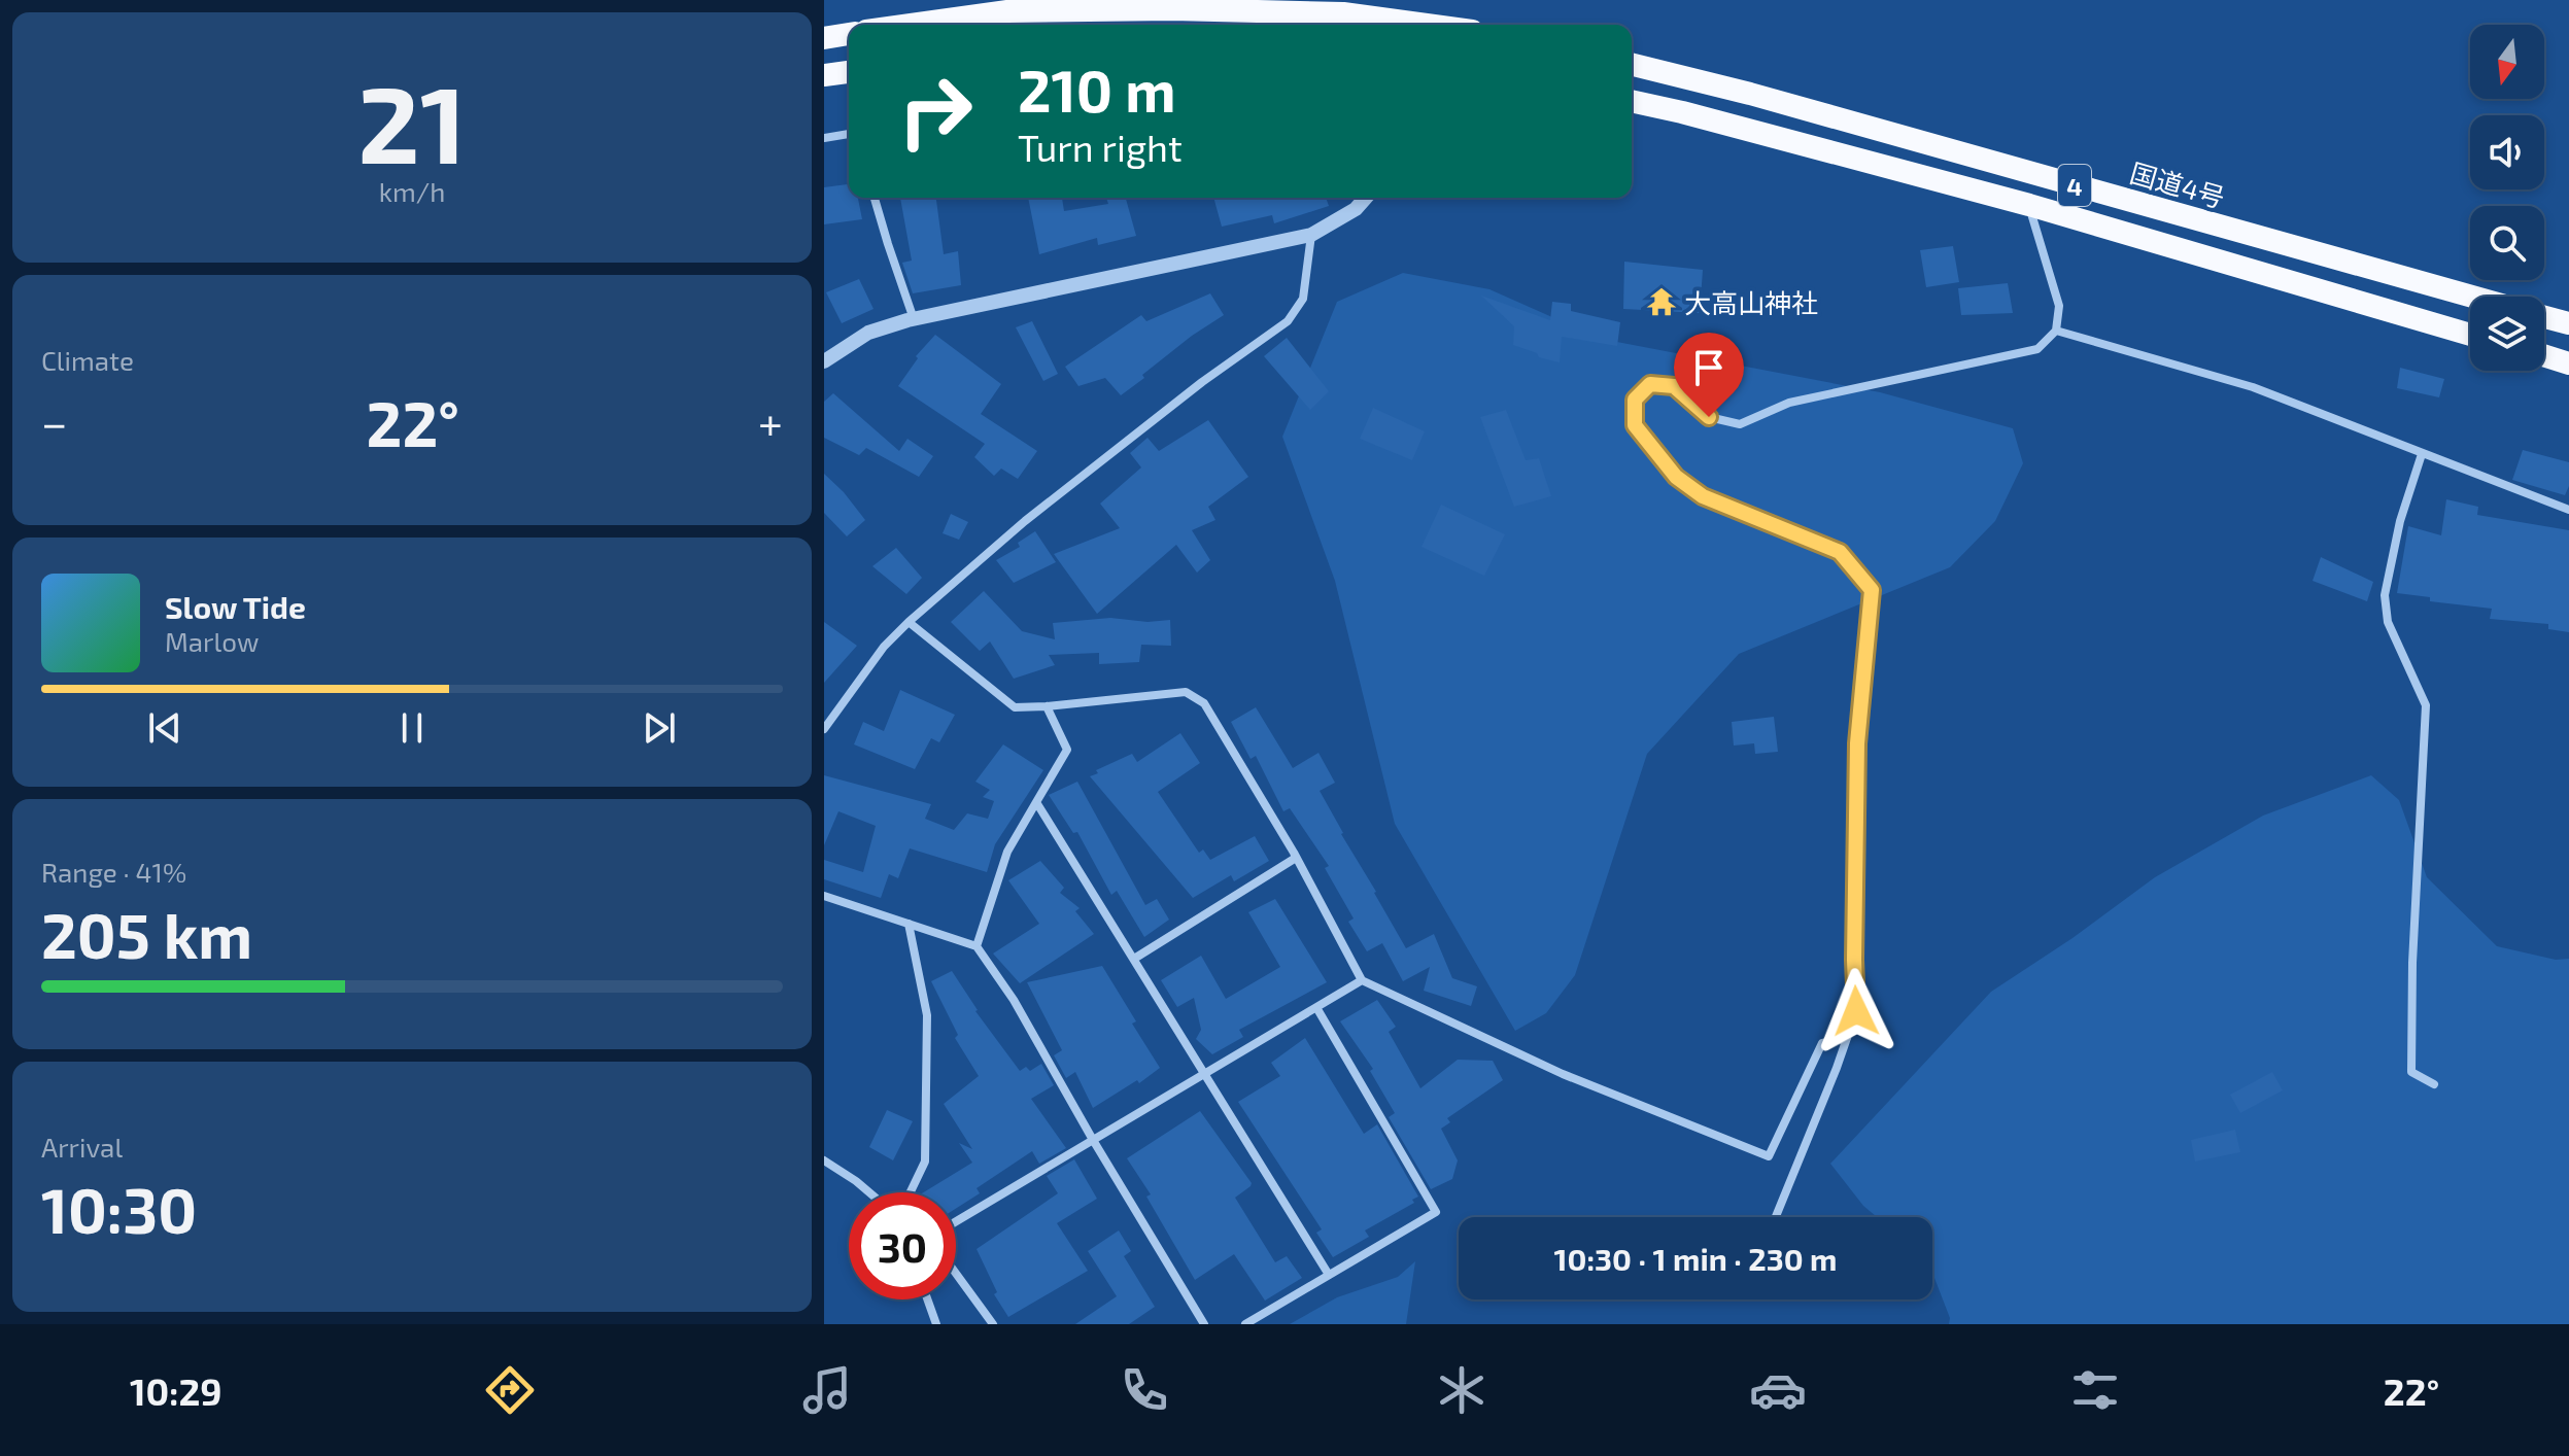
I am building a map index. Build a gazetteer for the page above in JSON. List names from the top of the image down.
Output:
{
  "streets": {
    "highway": ["国道4号", "4"]
  },
  "places": {
    "temple": ["大高山神社"]
  },
  "north": "bottom",
  "page": {
    "tile": [
      ["21", "km/h"],
      "Climate",
      ["Range · 41%", "205 km"],
      ["Arrival", "10:30"]
    ],
    "turn": ["210 m", "Turn right"],
    "heat": ["−", "22°", "+"],
    "song": ["Slow Tide", "Marlow"],
    "limit": "30",
    "trip": "10:30 · 1 min · 230 m",
    "tabs": ["10:29", "22°"]
  }
}
